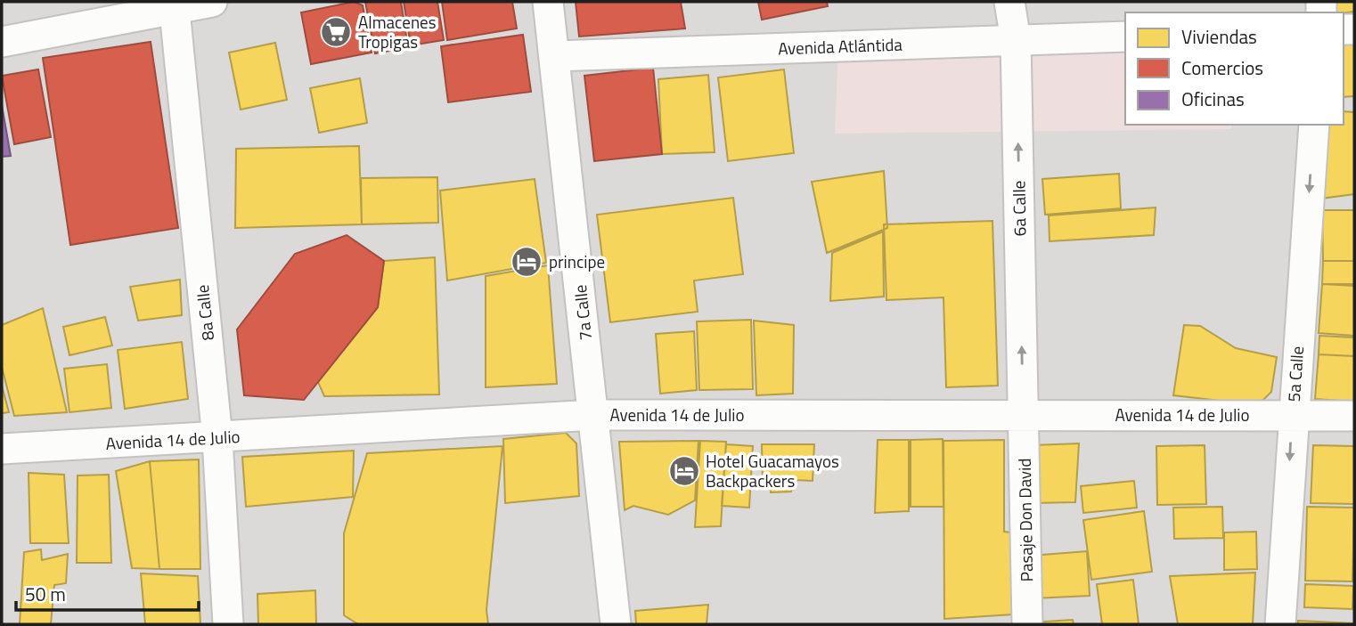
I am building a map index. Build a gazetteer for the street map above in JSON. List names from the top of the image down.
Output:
{
  "streets": {
    "street": [
      "Avenida Atlántida",
      "6a Calle",
      "8a Calle",
      "7a Calle",
      "5a Calle",
      "Avenida 14 de Julio",
      "Pasaje Don David"
    ]
  },
  "crossings": [
    ["Avenida Atlántida", "6a Calle"],
    ["Avenida Atlántida", "7a Calle"],
    ["6a Calle", "Avenida 14 de Julio"],
    ["6a Calle", "Pasaje Don David"],
    ["8a Calle", "Avenida 14 de Julio"],
    ["7a Calle", "Avenida 14 de Julio"],
    ["5a Calle", "Avenida 14 de Julio"],
    ["Avenida 14 de Julio", "Pasaje Don David"]
  ],
  "one_way": ["6a Calle", "5a Calle"],
  "places": {
    "supermarket": ["Almacenes Tropigas"],
    "hotel": ["principe", "Hotel Guacamayos Backpackers"]
  },
  "legend": ["Viviendas", "Comercios", "Oficinas"],
  "scale_bar": "50 m"
}
